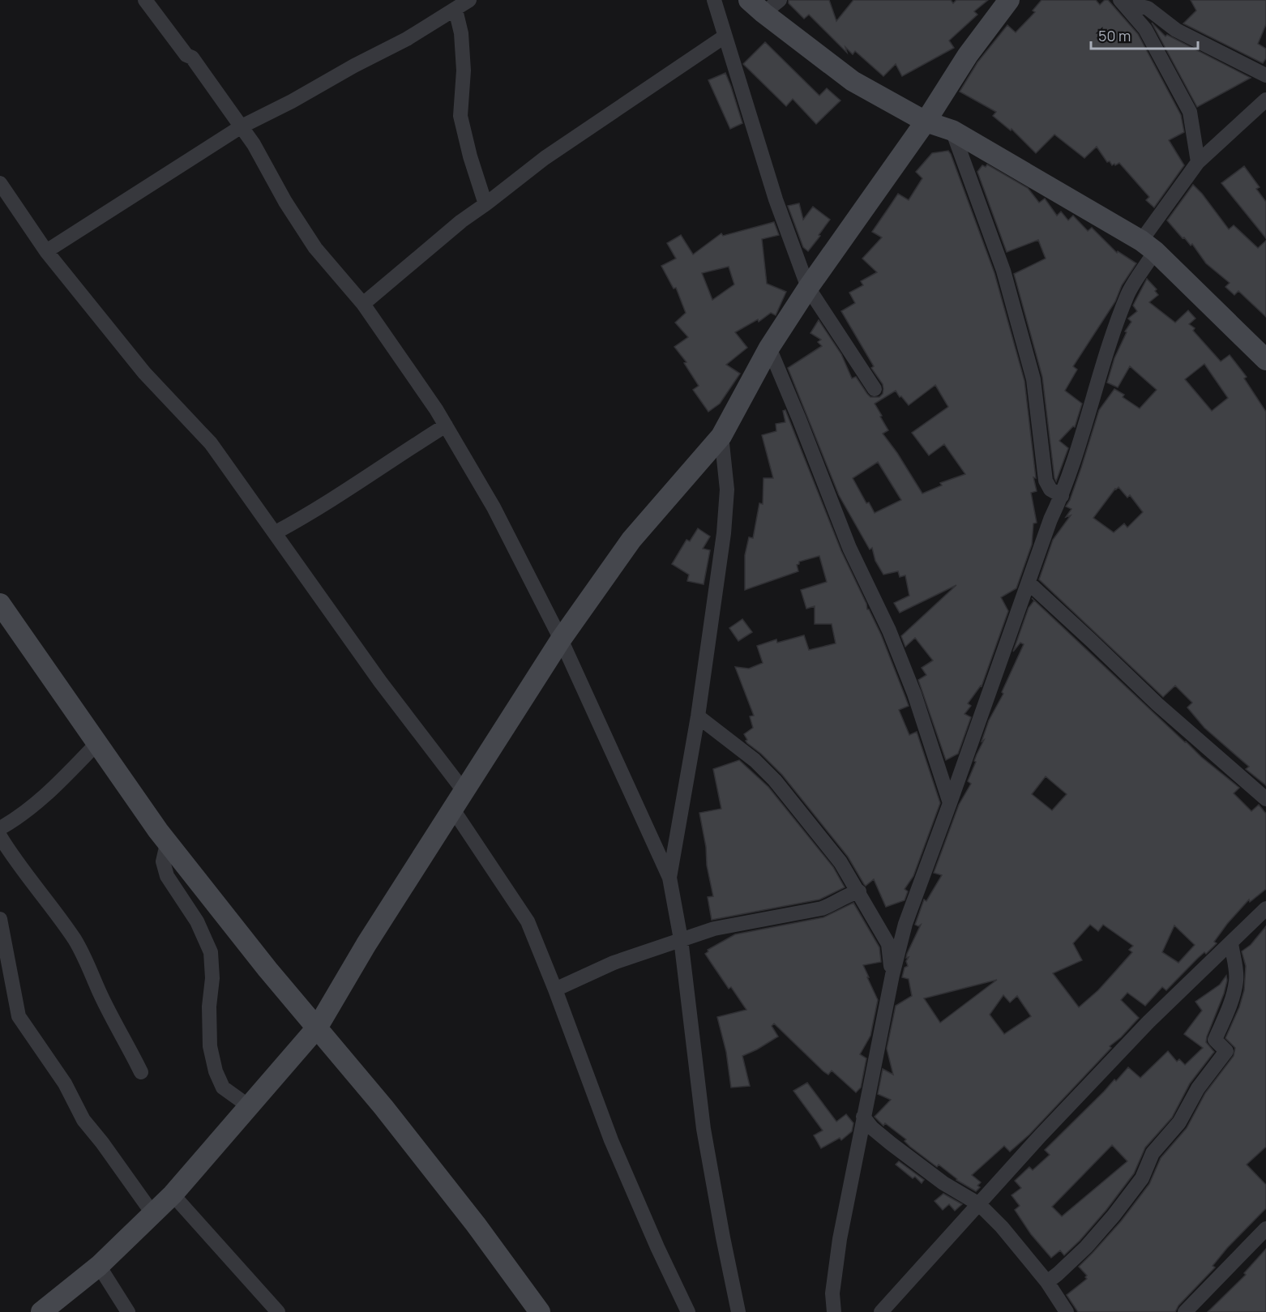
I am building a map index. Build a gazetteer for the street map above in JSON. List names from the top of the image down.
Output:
{
  "scale_bar": "50 m"
}
